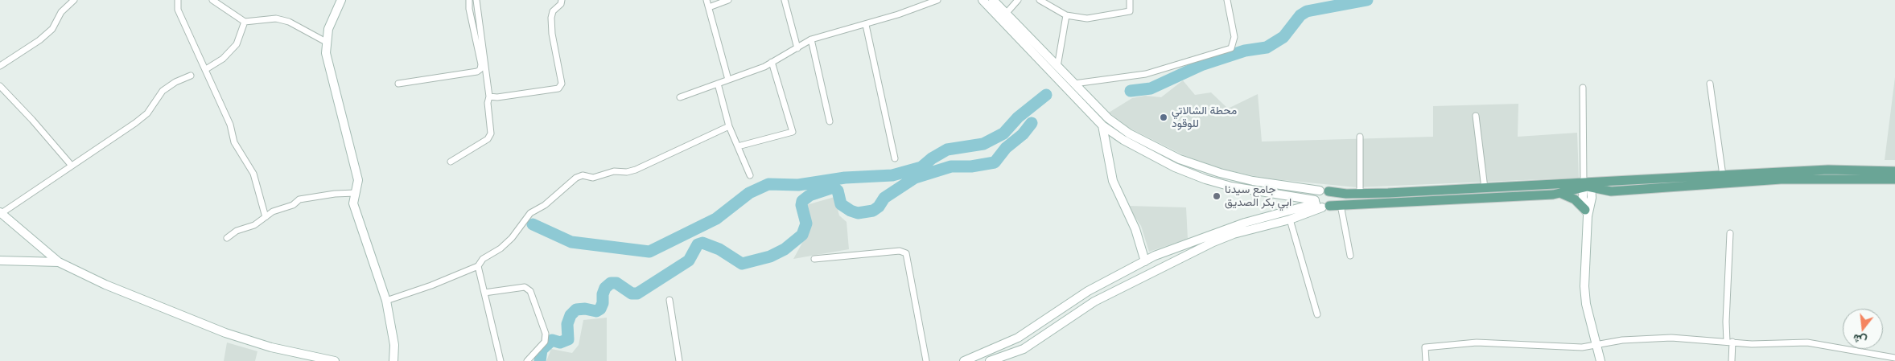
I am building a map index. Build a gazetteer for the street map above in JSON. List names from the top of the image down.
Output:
{
  "places": ["محطة الشالاتي للوقود", "جامع سيدنا ابي بكر الصديق"],
  "north": "bottom"
}
